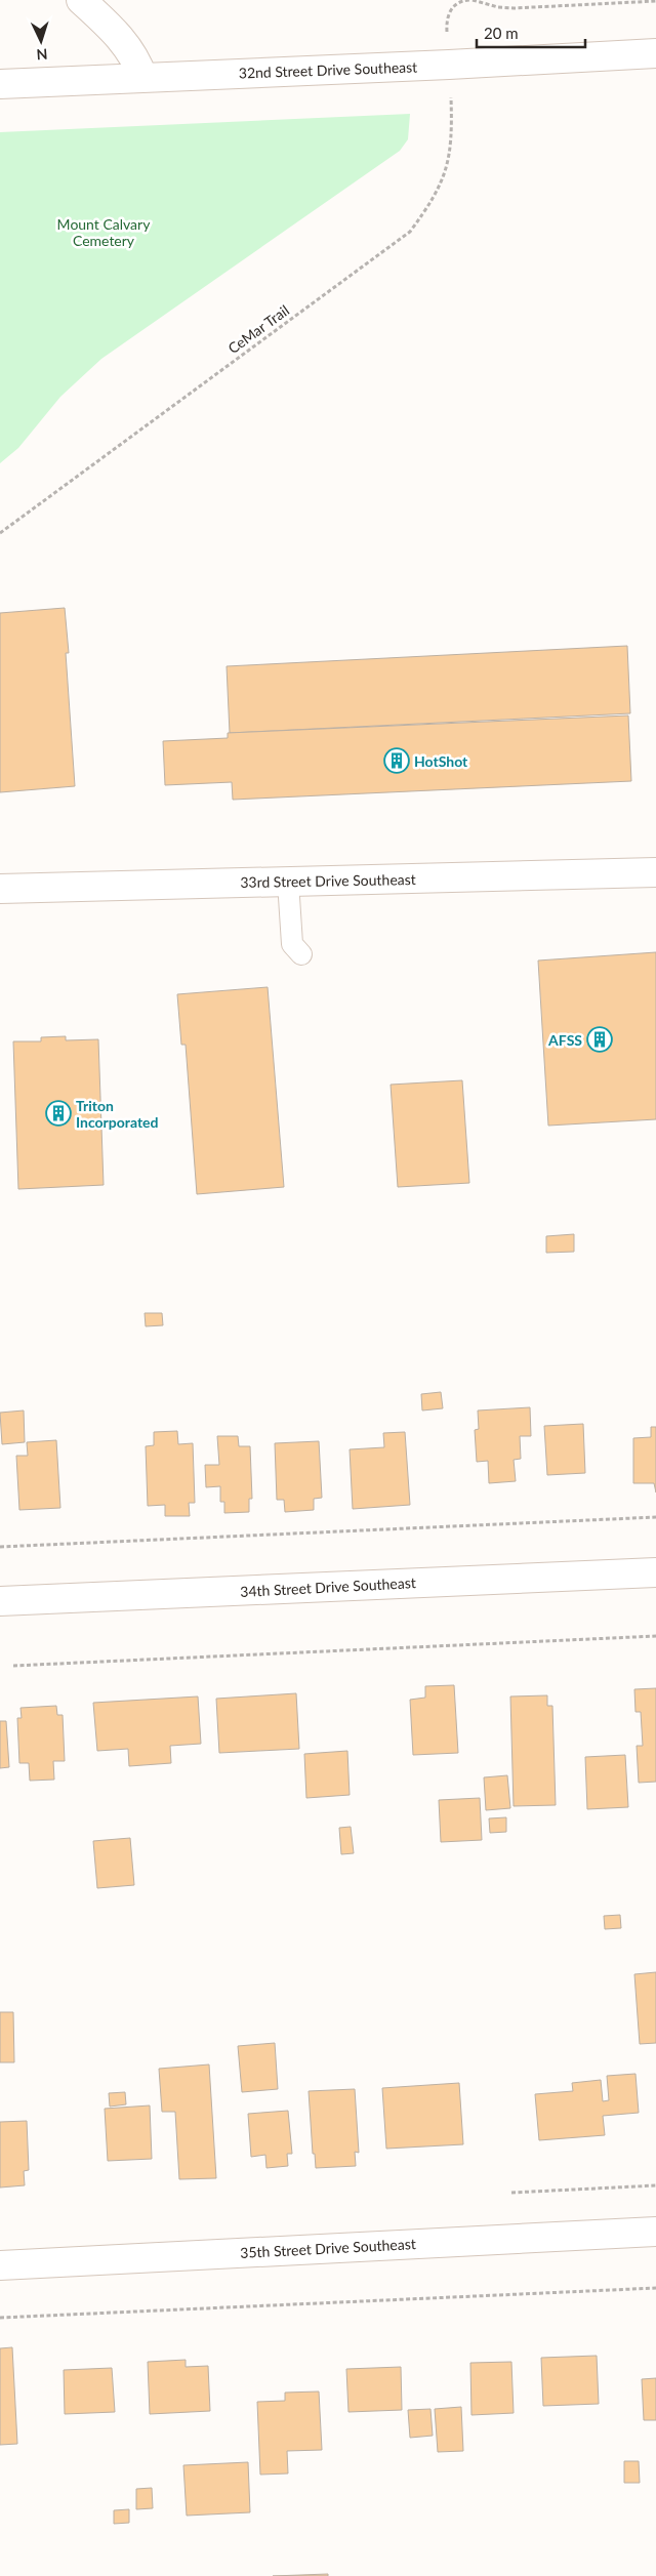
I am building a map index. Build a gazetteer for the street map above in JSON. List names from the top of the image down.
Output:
{
  "streets": {
    "street": [
      "32nd Street Drive Southeast",
      "33rd Street Drive Southeast",
      "34th Street Drive Southeast",
      "35th Street Drive Southeast"
    ],
    "path": ["CeMar Trail"]
  },
  "parks": ["Mount Calvary Cemetery"],
  "places": {
    "building": ["HotShot", "AFSS", "Triton Incorporated"]
  },
  "scale_bar": "20 m",
  "north": "bottom"
}
